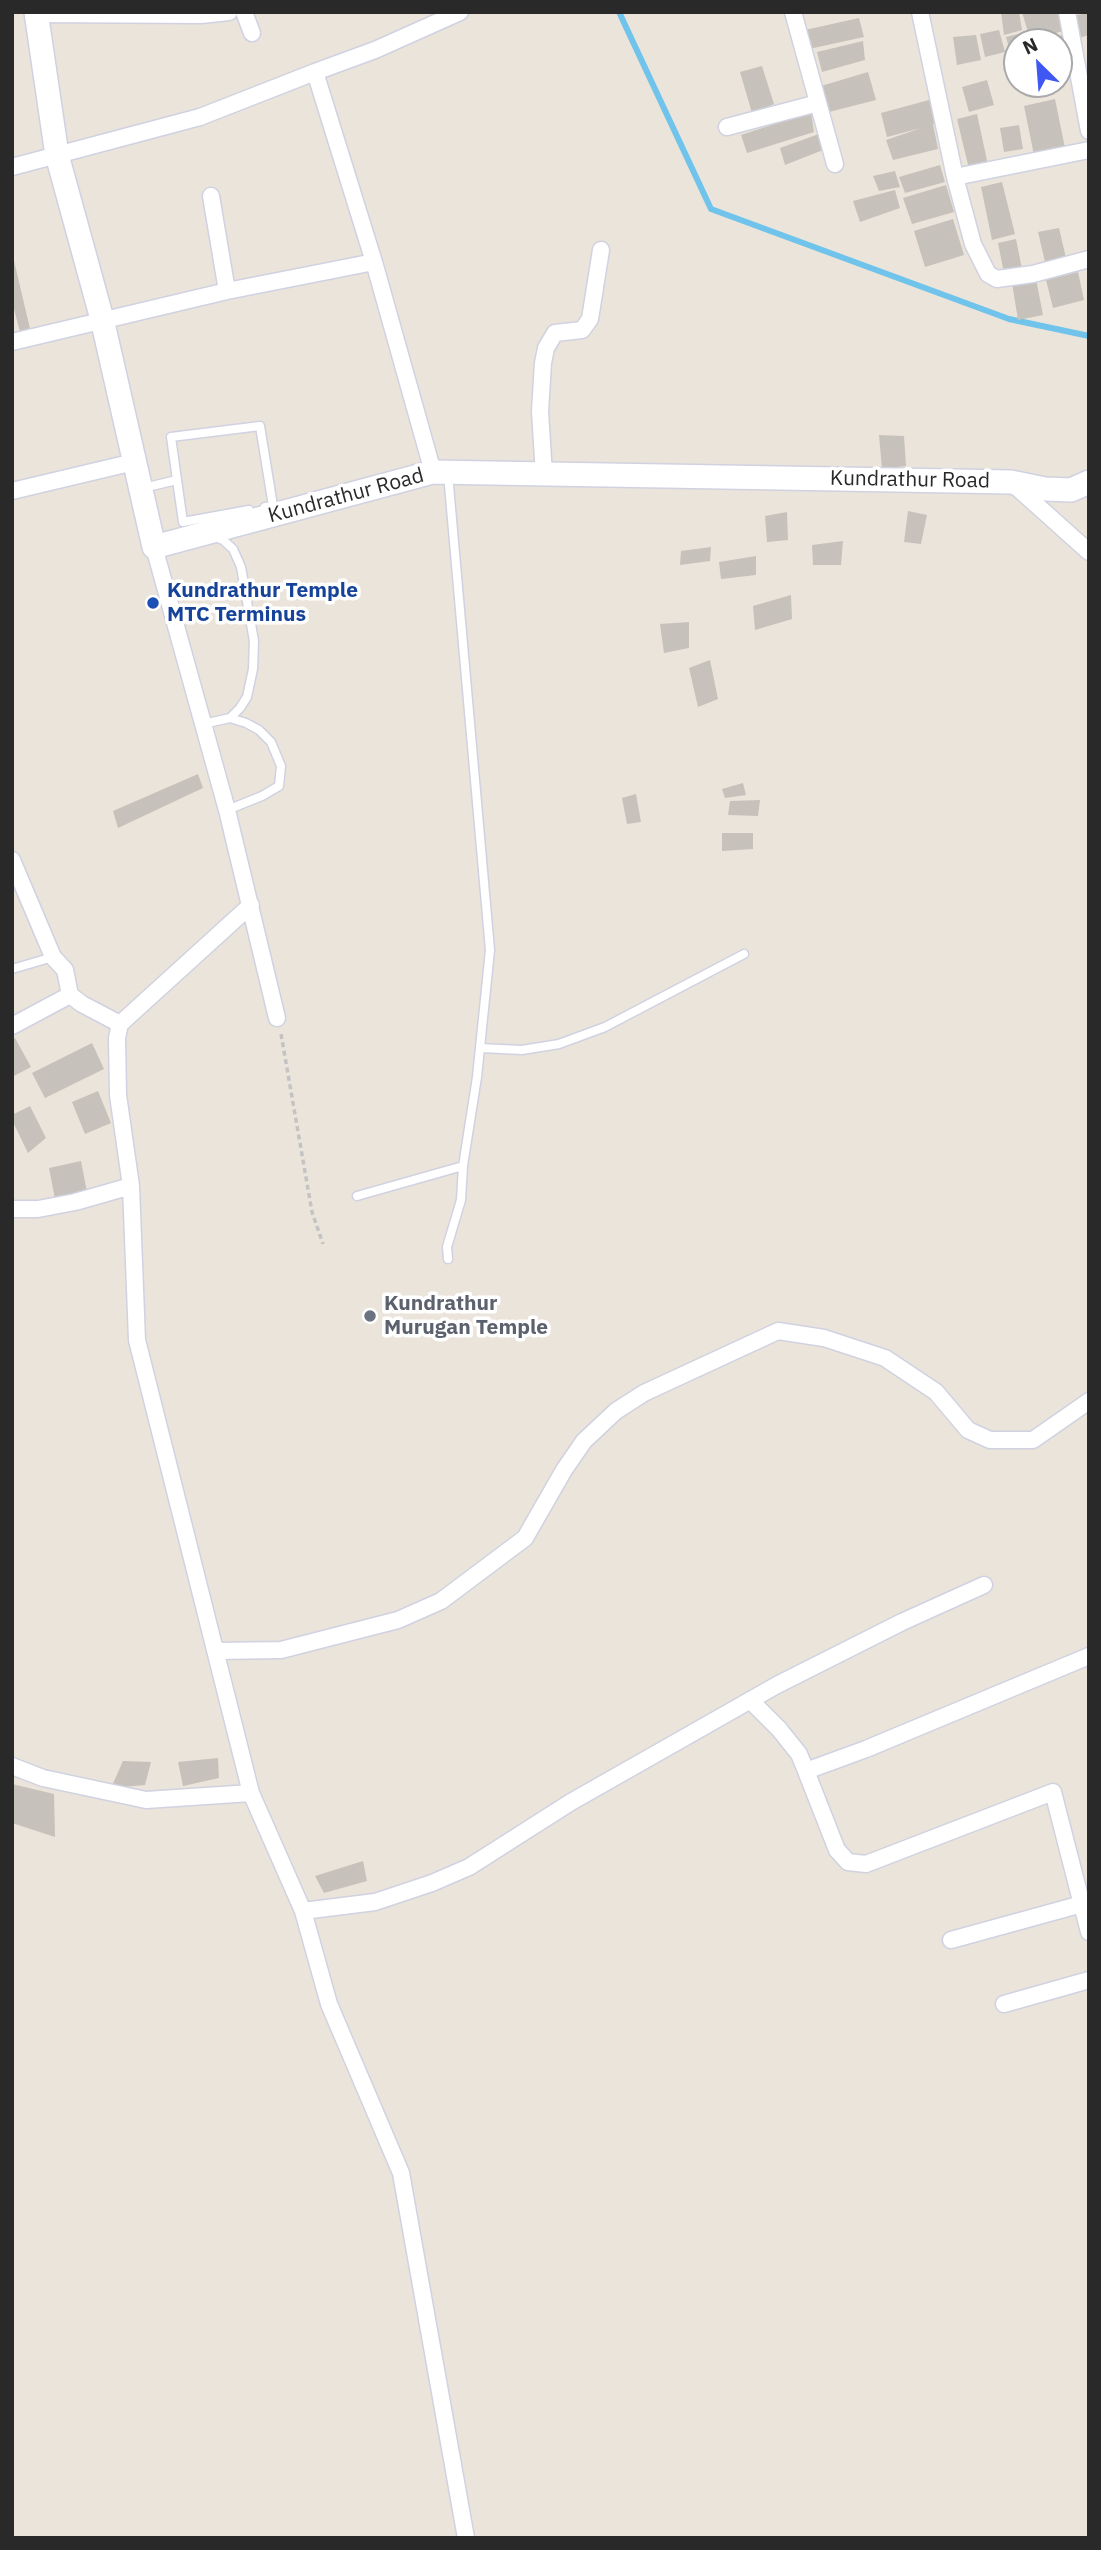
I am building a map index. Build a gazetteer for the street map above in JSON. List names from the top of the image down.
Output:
{
  "streets": {
    "street": ["Kundrathur Road"]
  },
  "places": ["Kundrathur Temple MTC Terminus", "Kundrathur Murugan Temple"],
  "north": "top left"
}
